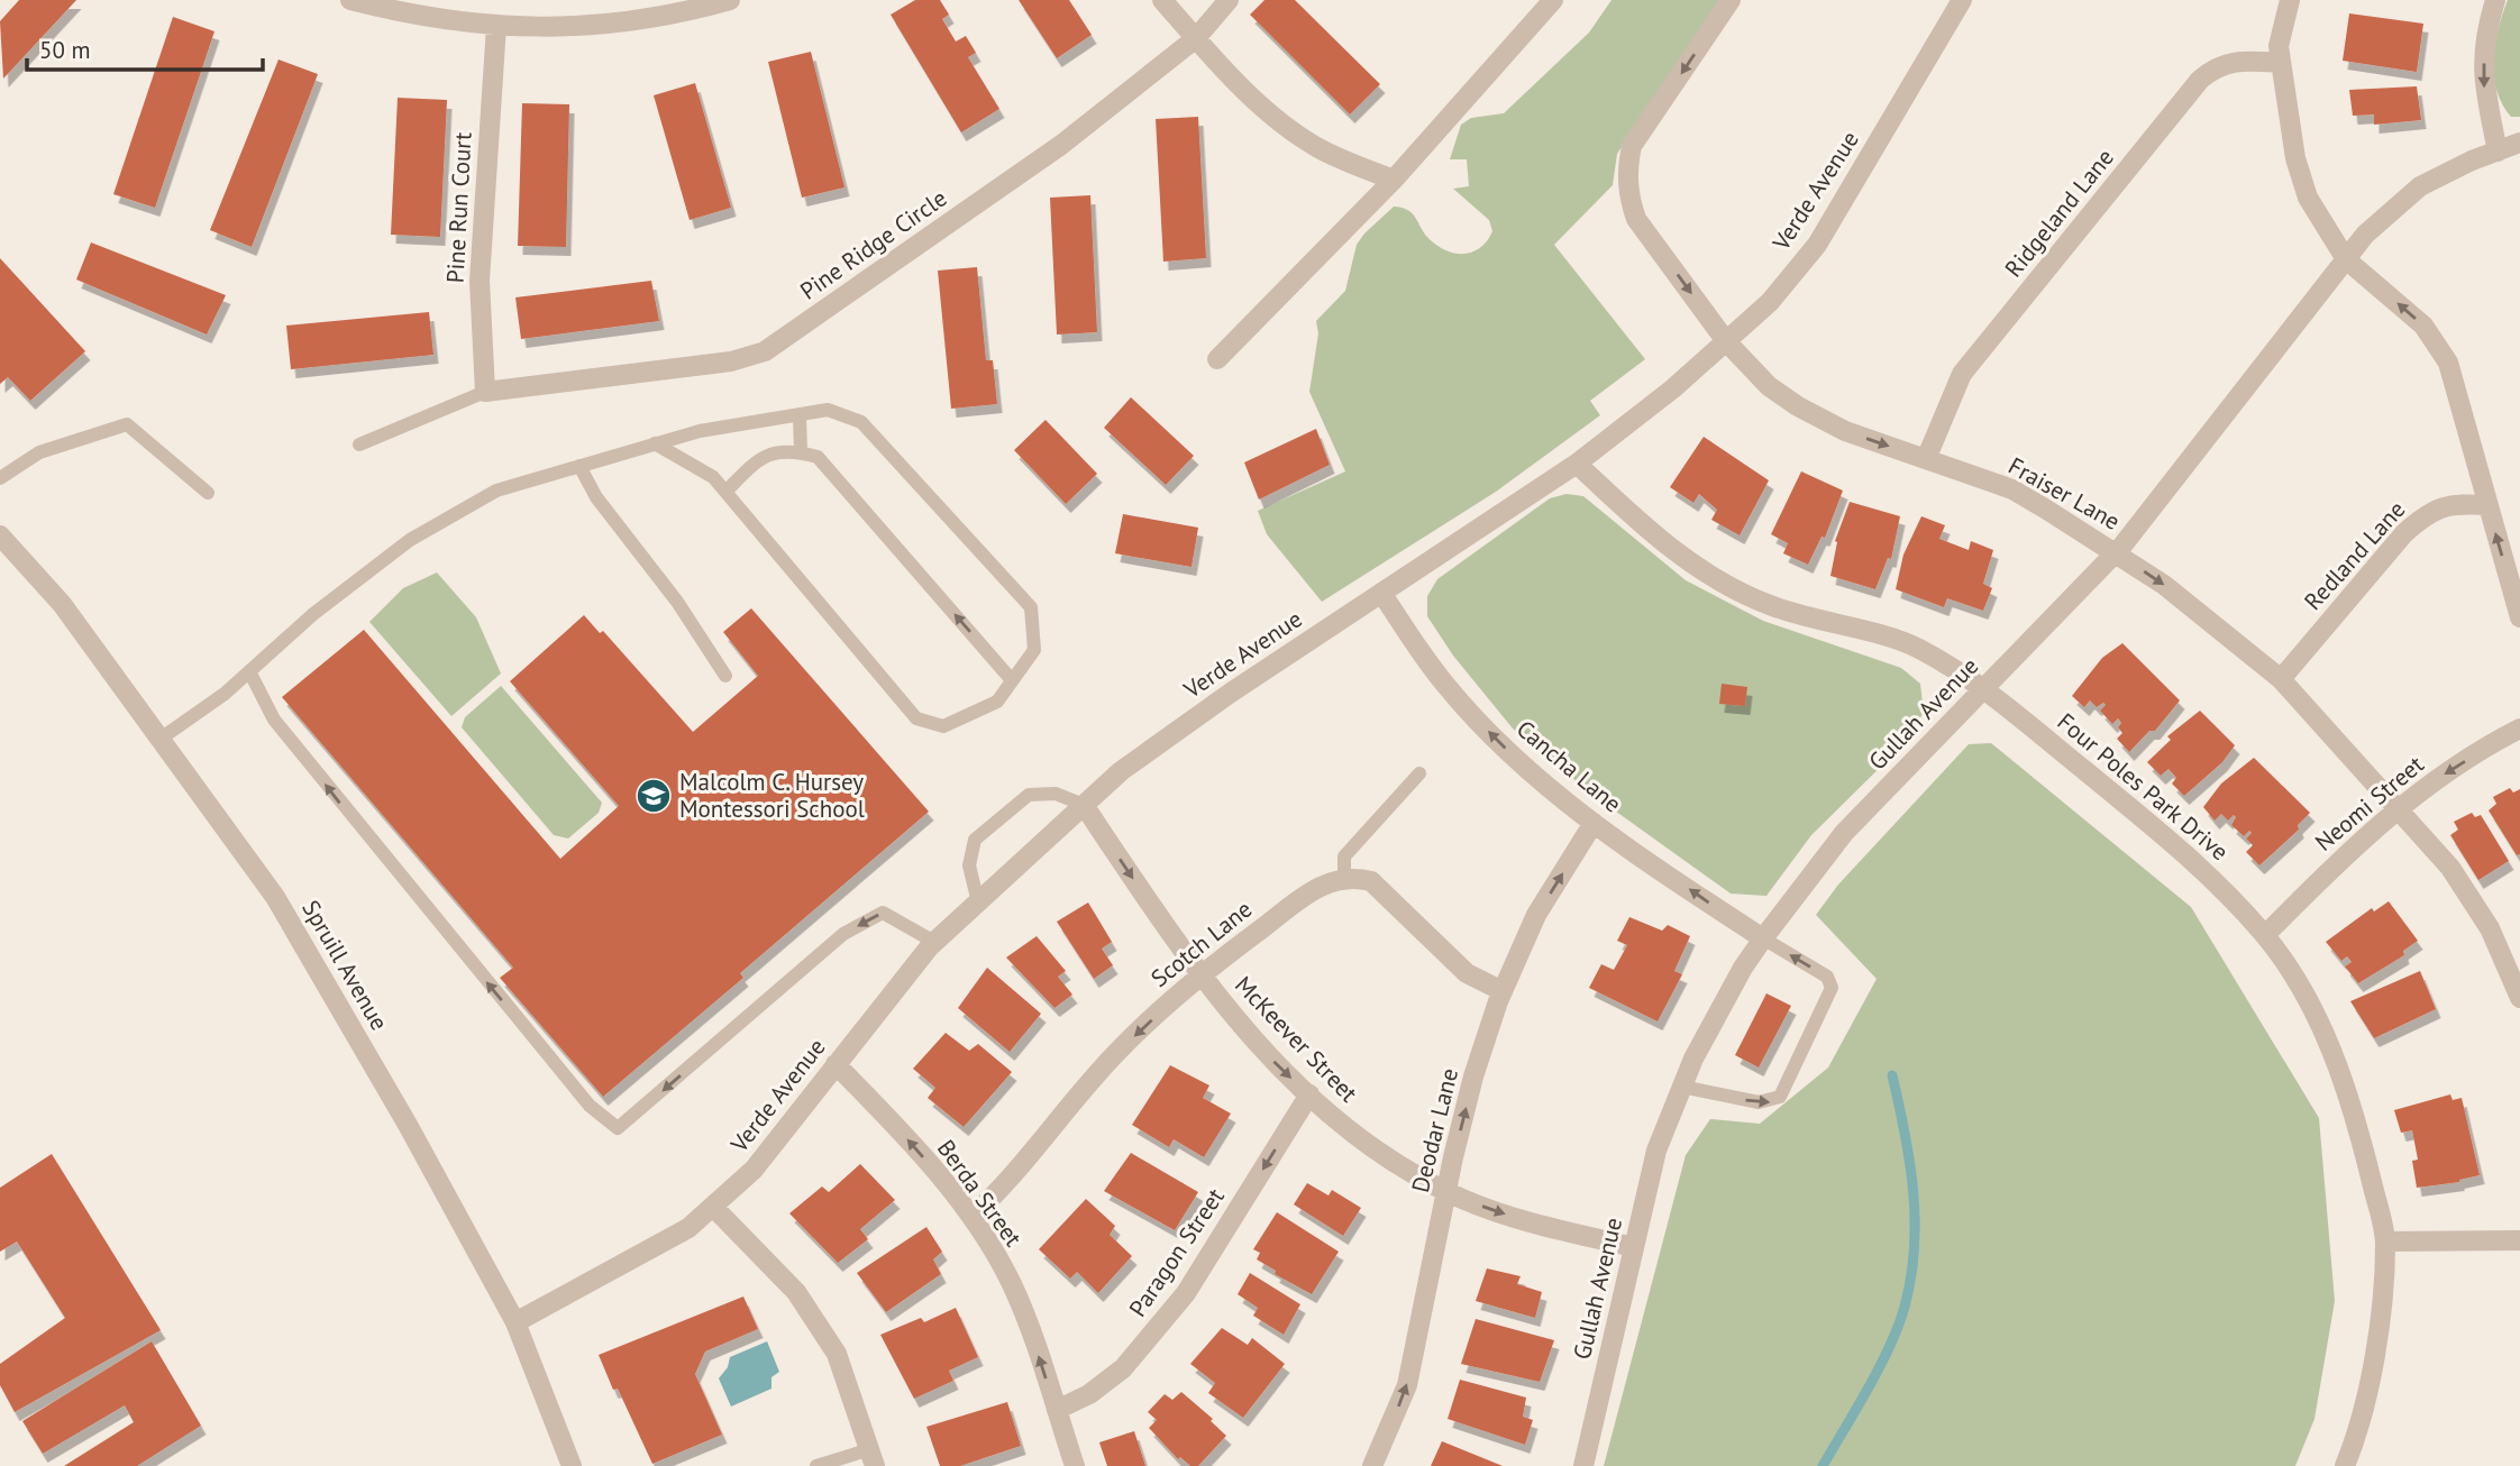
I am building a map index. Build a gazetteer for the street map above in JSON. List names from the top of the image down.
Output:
{
  "streets": {
    "street": [
      "Verde Avenue",
      "Pine Run Court",
      "Ridgeland Lane",
      "Pine Ridge Circle",
      "Fraiser Lane",
      "Redland Lane",
      "Gullah Avenue",
      "Cancha Lane",
      "Four Poles Park Drive",
      "Neomi Street",
      "Scotch Lane",
      "Spruill Avenue",
      "McKeever Street",
      "Deodar Lane",
      "Berda Street",
      "Paragon Street"
    ]
  },
  "crossings": [
    ["Verde Avenue", "Fraiser Lane"],
    ["Verde Avenue", "Cancha Lane"],
    ["Verde Avenue", "Four Poles Park Drive"],
    ["Verde Avenue", "Spruill Avenue"],
    ["Verde Avenue", "McKeever Street"],
    ["Verde Avenue", "Berda Street"],
    ["Pine Run Court", "Pine Ridge Circle"],
    ["Ridgeland Lane", "Fraiser Lane"],
    ["Fraiser Lane", "Redland Lane"],
    ["Fraiser Lane", "Gullah Avenue"],
    ["Fraiser Lane", "Neomi Street"],
    ["Gullah Avenue", "Cancha Lane"],
    ["Gullah Avenue", "Four Poles Park Drive"],
    ["Gullah Avenue", "McKeever Street"],
    ["Cancha Lane", "Deodar Lane"],
    ["Four Poles Park Drive", "Neomi Street"],
    ["Scotch Lane", "McKeever Street"],
    ["Scotch Lane", "Berda Street"],
    ["McKeever Street", "Deodar Lane"],
    ["McKeever Street", "Paragon Street"],
    ["Berda Street", "Paragon Street"]
  ],
  "one_way": [
    "Fraiser Lane",
    "Cancha Lane",
    "Neomi Street",
    "Scotch Lane",
    "McKeever Street",
    "Deodar Lane",
    "Berda Street",
    "Paragon Street"
  ],
  "places": {
    "school or university": ["Malcolm C. Hursey Montessori School"]
  },
  "scale_bar": "50 m"
}
